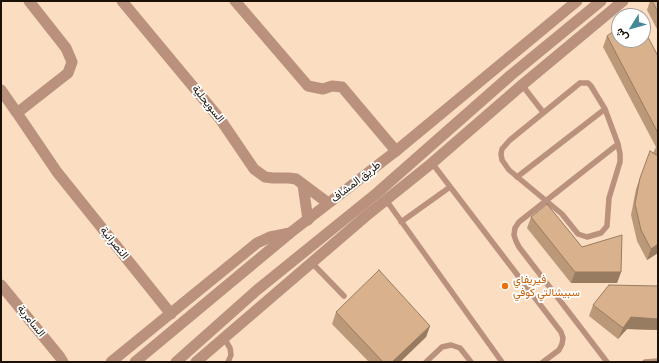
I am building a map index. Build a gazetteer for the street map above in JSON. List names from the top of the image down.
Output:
{
  "streets": {
    "street": [
      "السويحلية",
      "طريق المشاف",
      "النصرانية",
      "السامرية"
    ]
  },
  "crossings": [
    ["السويحلية", "طريق المشاف"]
  ],
  "places": ["فيريفاي سبيشالتي كوفي"],
  "north": "bottom left"
}
